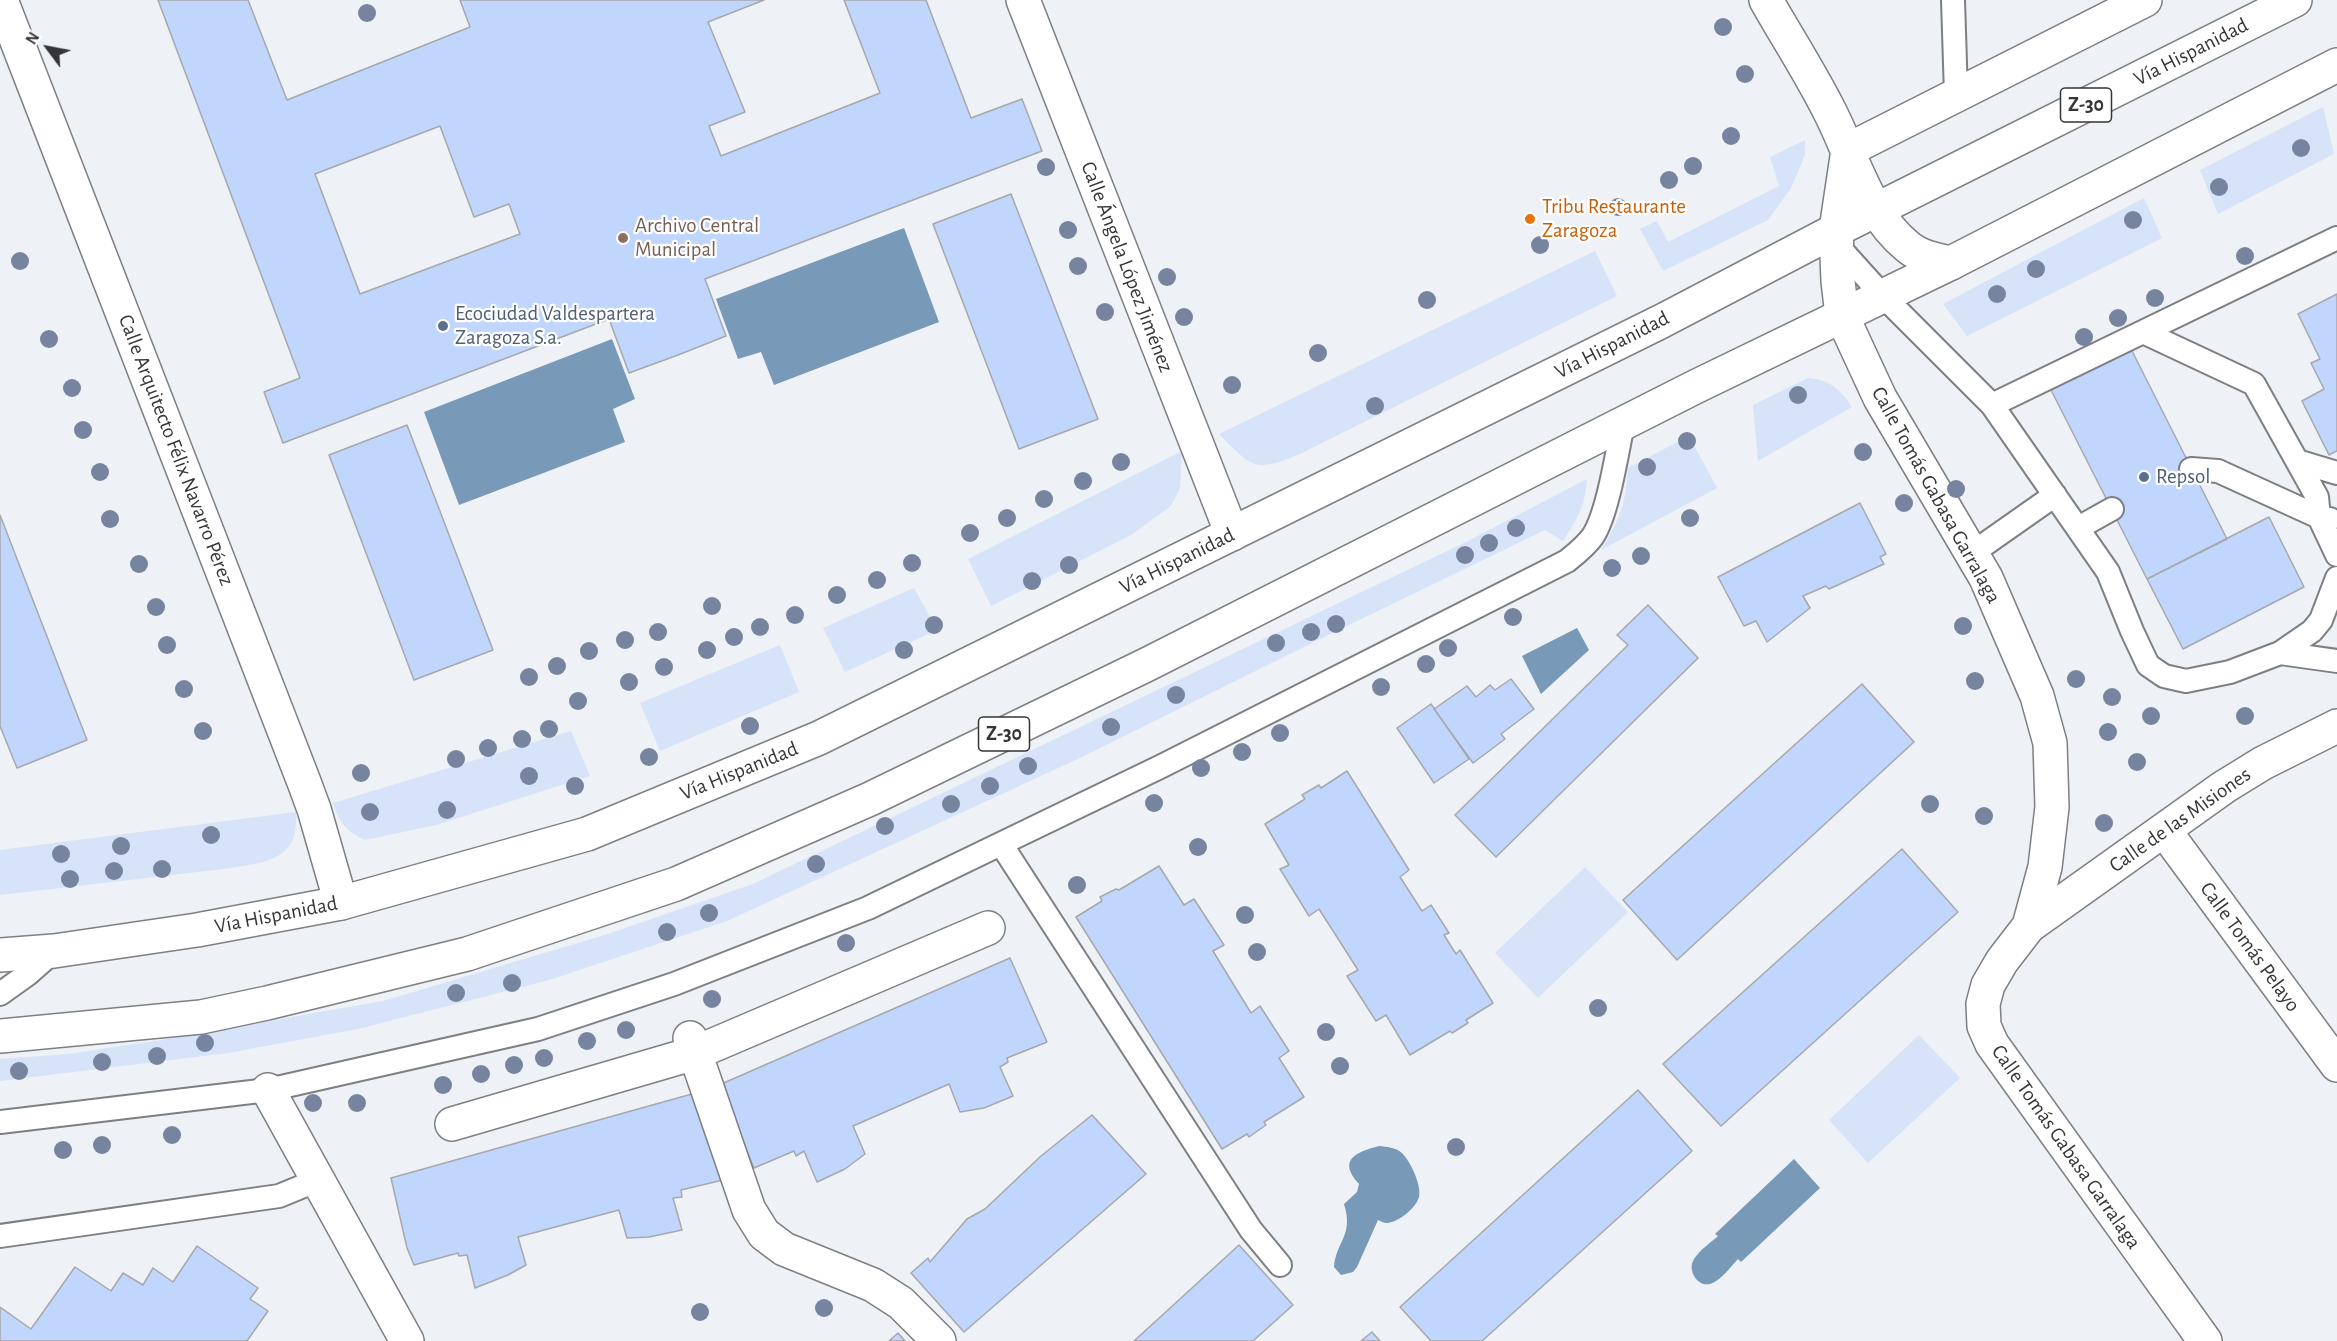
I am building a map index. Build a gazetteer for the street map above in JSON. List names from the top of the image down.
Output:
{
  "streets": {
    "main road": [
      "Vía Hispanidad",
      "Z-30",
      "Calle Ángela López Jiménez",
      "Calle Arquitecto Félix Navarro Pérez",
      "Calle Tomás Gabasa Garralaga",
      "Calle de las Misiones",
      "Calle Tomás Pelayo"
    ]
  },
  "crossings": [
    ["Vía Hispanidad", "Calle Ángela López Jiménez"],
    ["Vía Hispanidad", "Calle Arquitecto Félix Navarro Pérez"],
    ["Vía Hispanidad", "Calle Tomás Gabasa Garralaga"],
    ["Z-30", "Calle Tomás Gabasa Garralaga"],
    ["Calle Tomás Gabasa Garralaga", "Calle de las Misiones"],
    ["Calle de las Misiones", "Calle Tomás Pelayo"]
  ],
  "places": [
    "Tribu Restaurante Zaragoza",
    "Archivo Central Municipal",
    "Ecociudad Valdespartera Zaragoza S.a.",
    "Repsol"
  ],
  "north": "top left"
}
